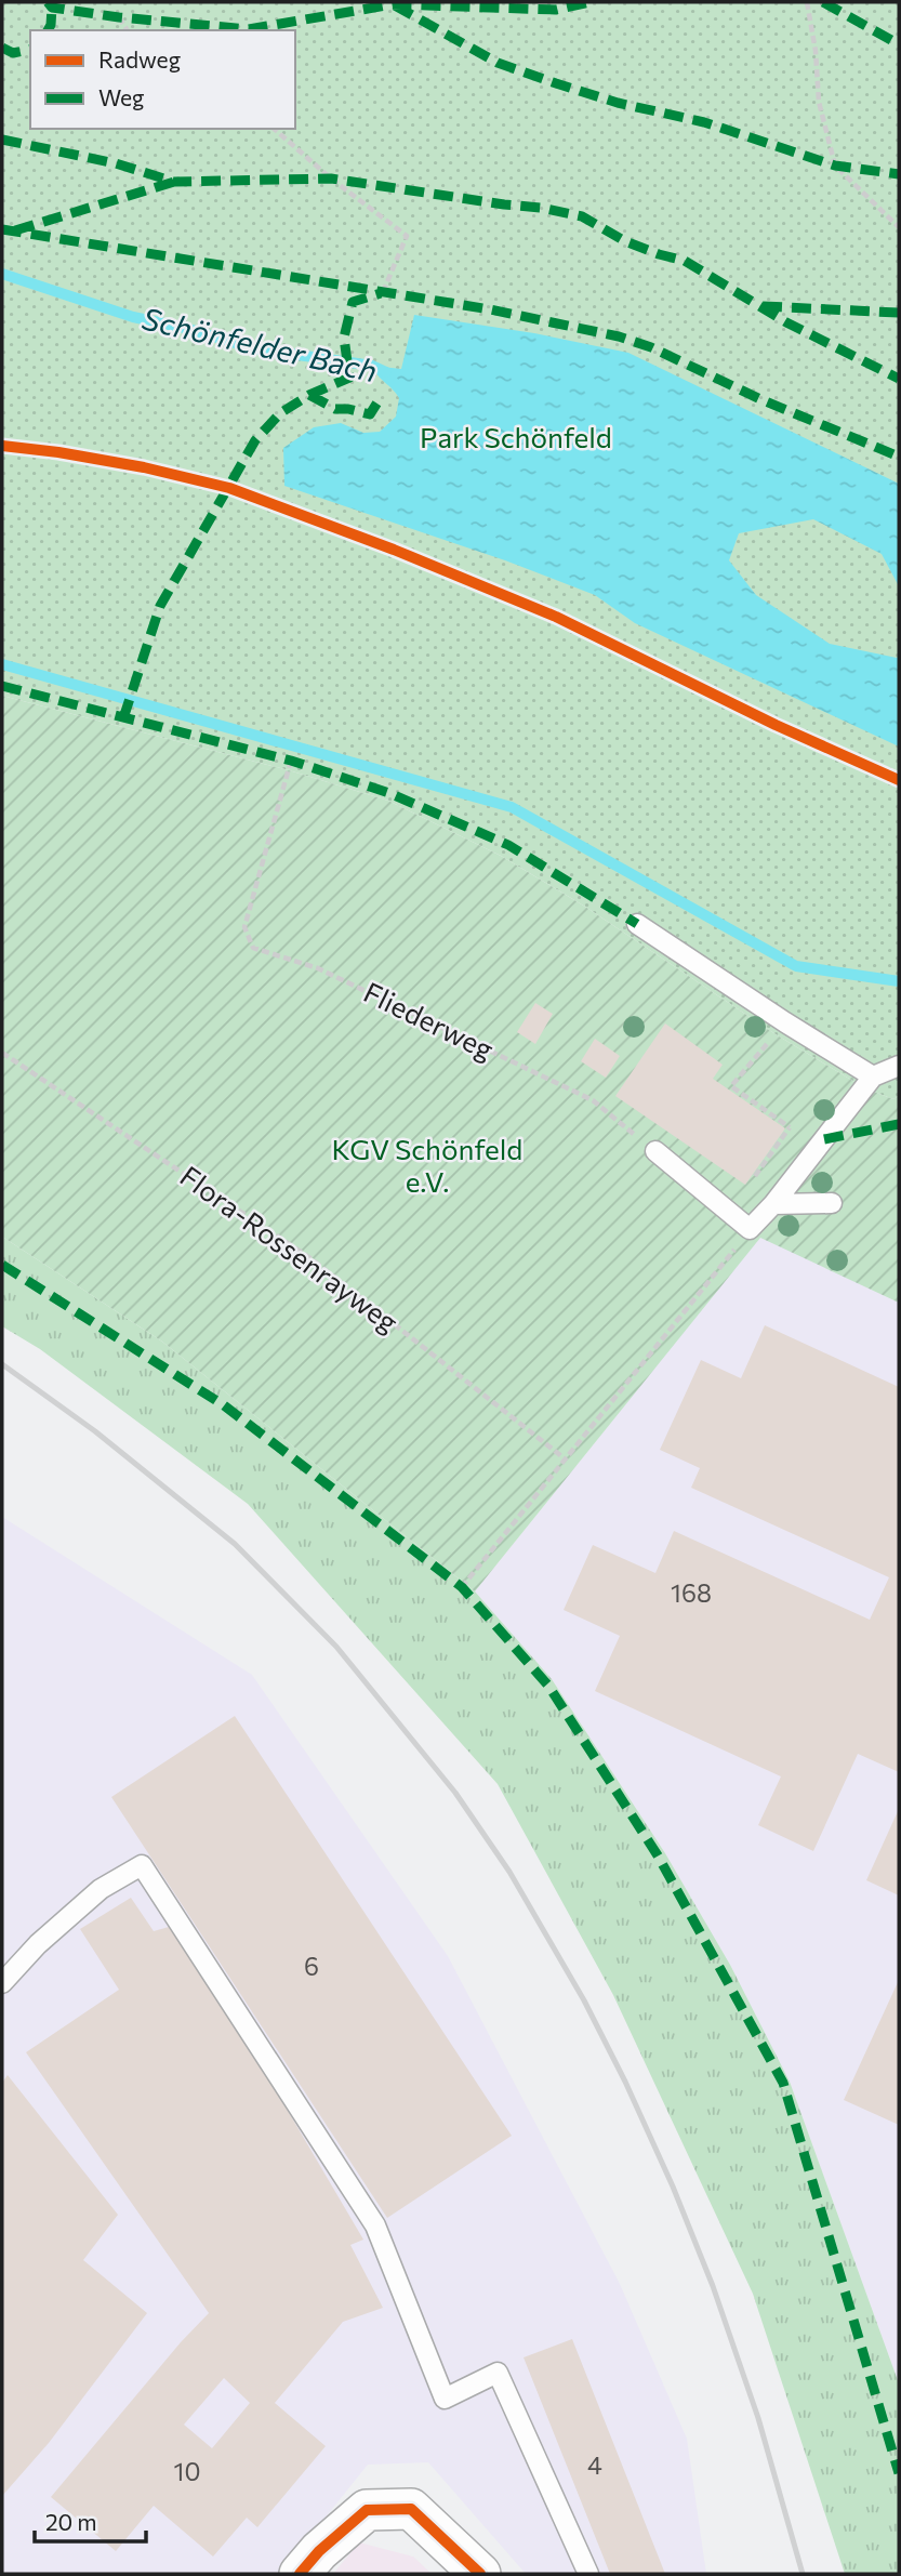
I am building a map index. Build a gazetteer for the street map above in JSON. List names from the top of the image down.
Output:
{
  "streets": {
    "path": ["Fliederweg", "Flora-Rossenrayweg"]
  },
  "water": ["Schönfelder Bach"],
  "parks": ["Park Schönfeld", "KGV Schönfeld e.V."],
  "house_numbers": [
    "168",
    "6",
    "4",
    "10"
  ],
  "legend": ["Radweg", "Weg"],
  "scale_bar": "20 m"
}
